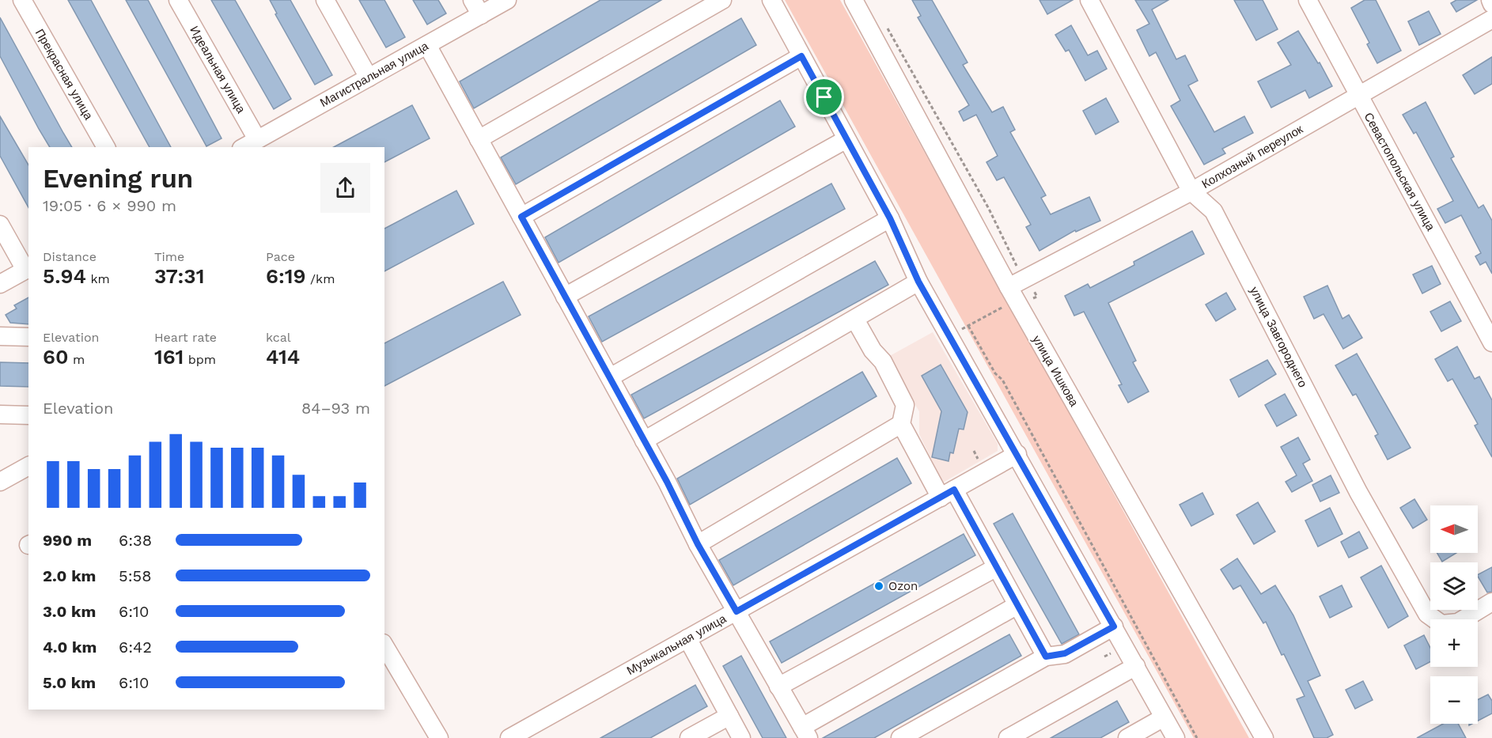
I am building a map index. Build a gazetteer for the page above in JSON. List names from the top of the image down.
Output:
{
  "streets": {
    "street": [
      "Идеальная улица",
      "Прекрасная улица",
      "Магистральная улица",
      "Колхозный переулок",
      "Севастопольская улица",
      "улица Завгороднего",
      "улица Ишкова",
      "Музыкальная улица"
    ]
  },
  "crossings": [
    ["Идеальная улица", "Магистральная улица"],
    ["Колхозный переулок", "Севастопольская улица"],
    ["Колхозный переулок", "улица Завгороднего"],
    ["Колхозный переулок", "улица Ишкова"]
  ],
  "places": ["Ozon"],
  "north": "left",
  "page": {
    "heading": ["Evening run", "19:05 · 6 × 990 m"],
    "stats": [
      ["Distance", "5.94 km"],
      ["Time", "37:31"],
      ["Pace", "6:19 /km"],
      ["Elevation", "60 m"],
      ["Heart rate", "161 bpm"],
      ["kcal", "414"]
    ],
    "chart": ["Elevation", "84–93 m"],
    "map_buttons": ["+", "−"],
    "list": [
      {
        "name": "990 m",
        "note": "6:38"
      },
      {
        "name": "2.0 km",
        "note": "5:58"
      },
      {
        "name": "3.0 km",
        "note": "6:10"
      },
      {
        "name": "4.0 km",
        "note": "6:42"
      },
      {
        "name": "5.0 km",
        "note": "6:10"
      }
    ]
  }
}
